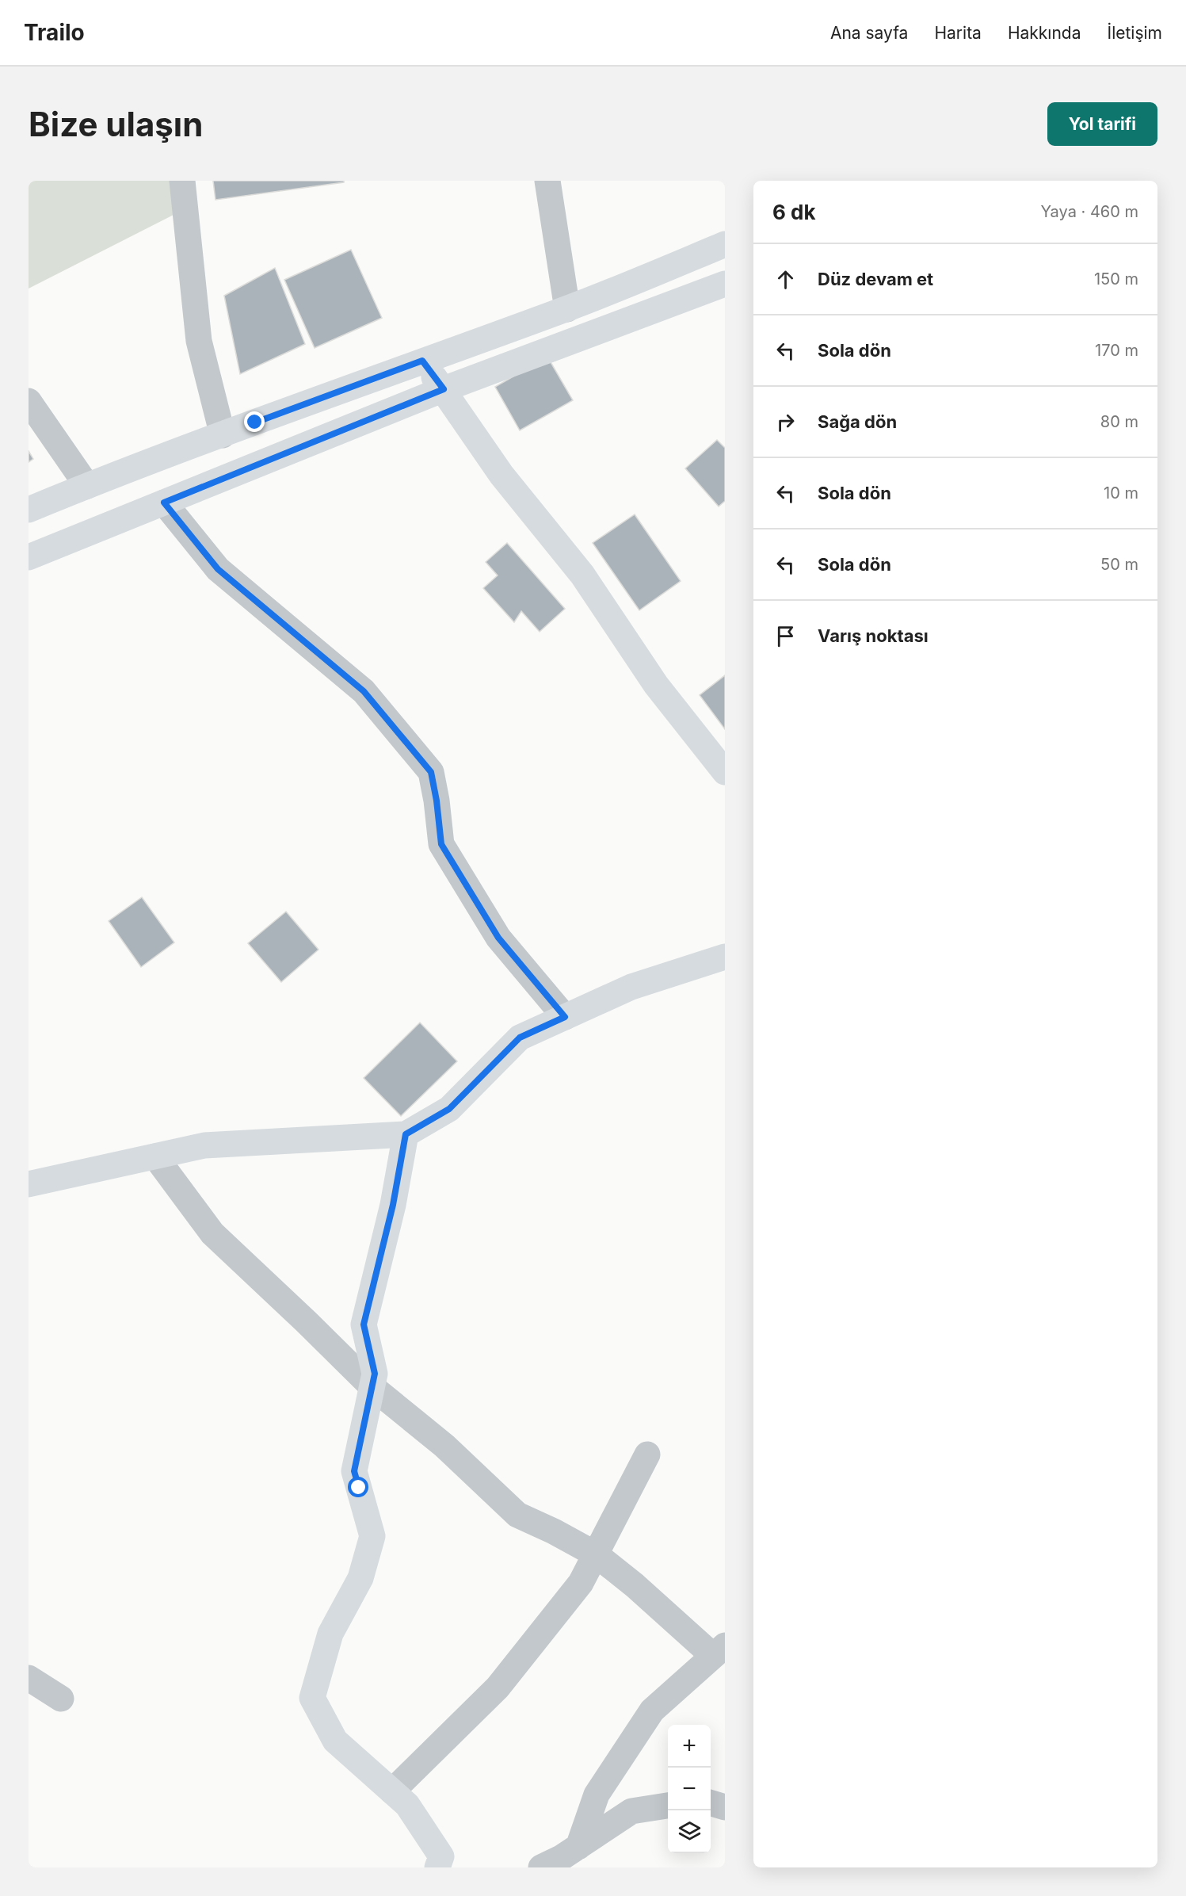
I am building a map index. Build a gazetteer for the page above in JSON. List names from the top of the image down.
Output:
{
  "page": {
    "header": "Trailo",
    "nav": [
      "Ana sayfa",
      "Harita",
      "Hakkında",
      "İletişim"
    ],
    "buttons": "Yol tarifi",
    "title": "Bize ulaşın",
    "heading": ["6 dk", "Yaya · 460 m"],
    "list": [
      ["Düz devam et", "150 m"],
      ["Sola dön", "170 m"],
      ["Sağa dön", "80 m"],
      ["Sola dön", "10 m"],
      ["Sola dön", "50 m"],
      "Varış noktası"
    ],
    "map_buttons": ["+", "−"]
  }
}
